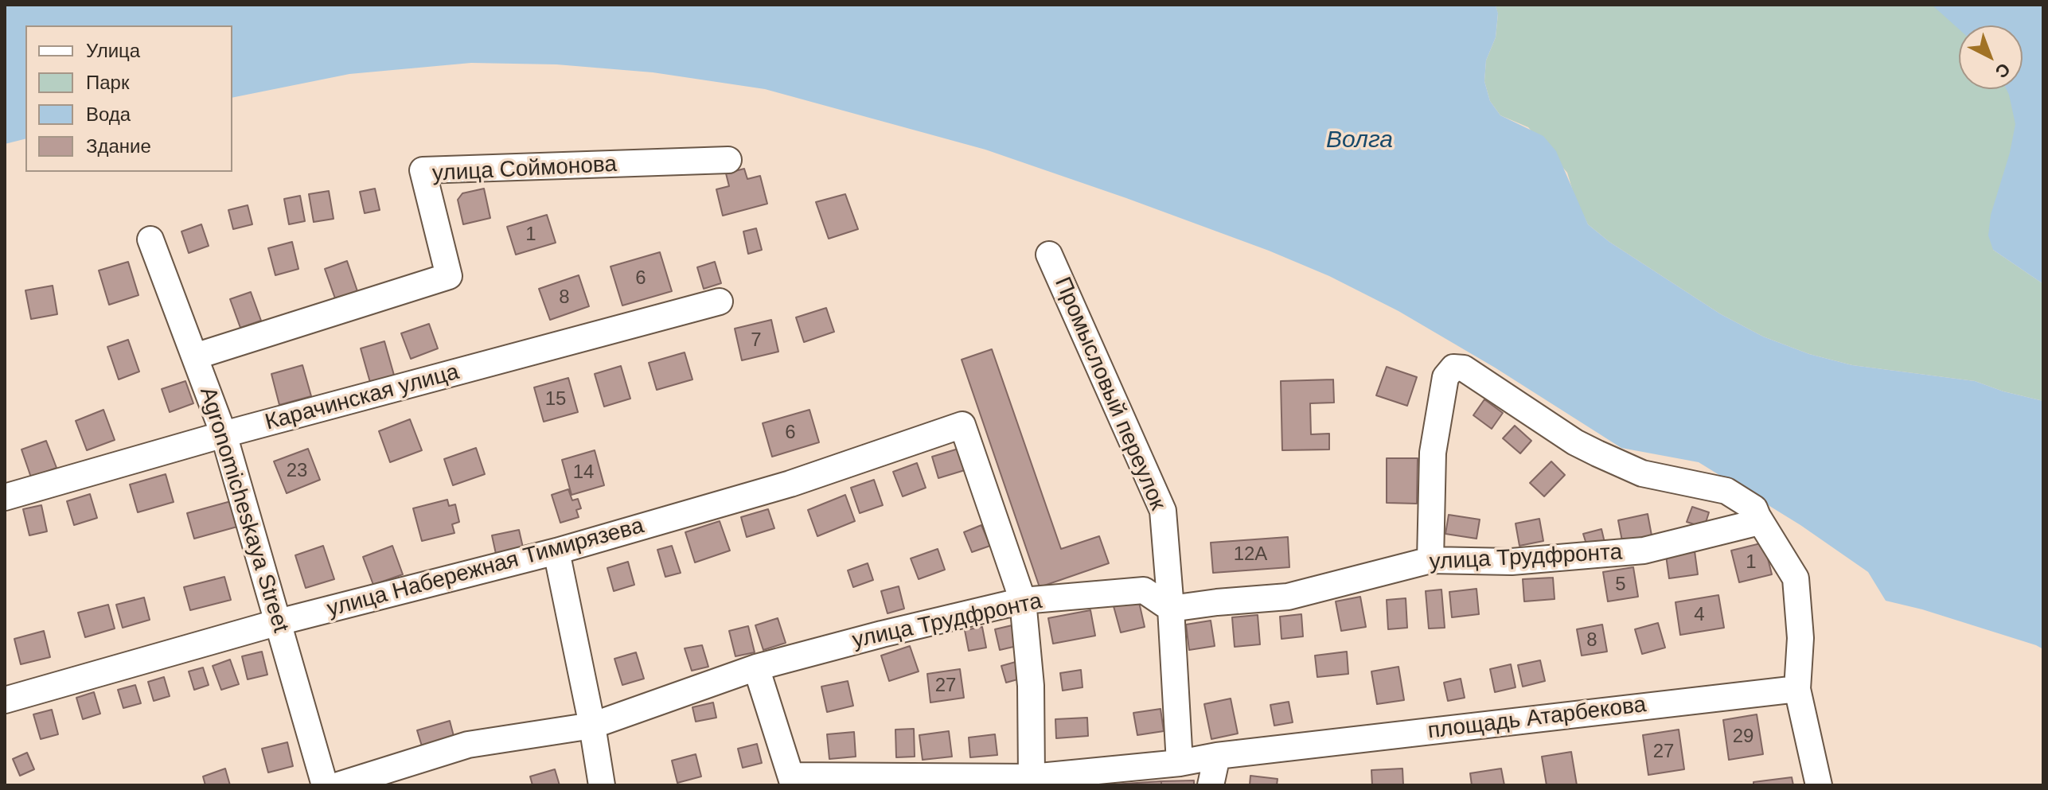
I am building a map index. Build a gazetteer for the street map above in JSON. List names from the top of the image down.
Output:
{
  "streets": {
    "street": [
      "улица Соймонова",
      "Промысловый переулок",
      "Карачинская улица",
      "Agronomicheskaya Street",
      "улица Трудфронта",
      "улица Набережная Тимирязева",
      "площадь Атарбекова"
    ]
  },
  "crossings": [
    ["улица Соймонова", "Agronomicheskaya Street"],
    ["Промысловый переулок", "улица Трудфронта"],
    ["Промысловый переулок", "площадь Атарбекова"],
    ["Карачинская улица", "Agronomicheskaya Street"],
    ["Agronomicheskaya Street", "улица Набережная Тимирязева"],
    ["улица Трудфронта", "улица Набережная Тимирязева"]
  ],
  "water": ["Волга"],
  "house_numbers": [
    "1",
    "6",
    "8",
    "7",
    "15",
    "6",
    "23",
    "14",
    "12А",
    "1",
    "5",
    "4",
    "8",
    "27",
    "29",
    "27"
  ],
  "legend": [
    "Улица",
    "Парк",
    "Вода",
    "Здание"
  ],
  "north": "bottom right"
}
